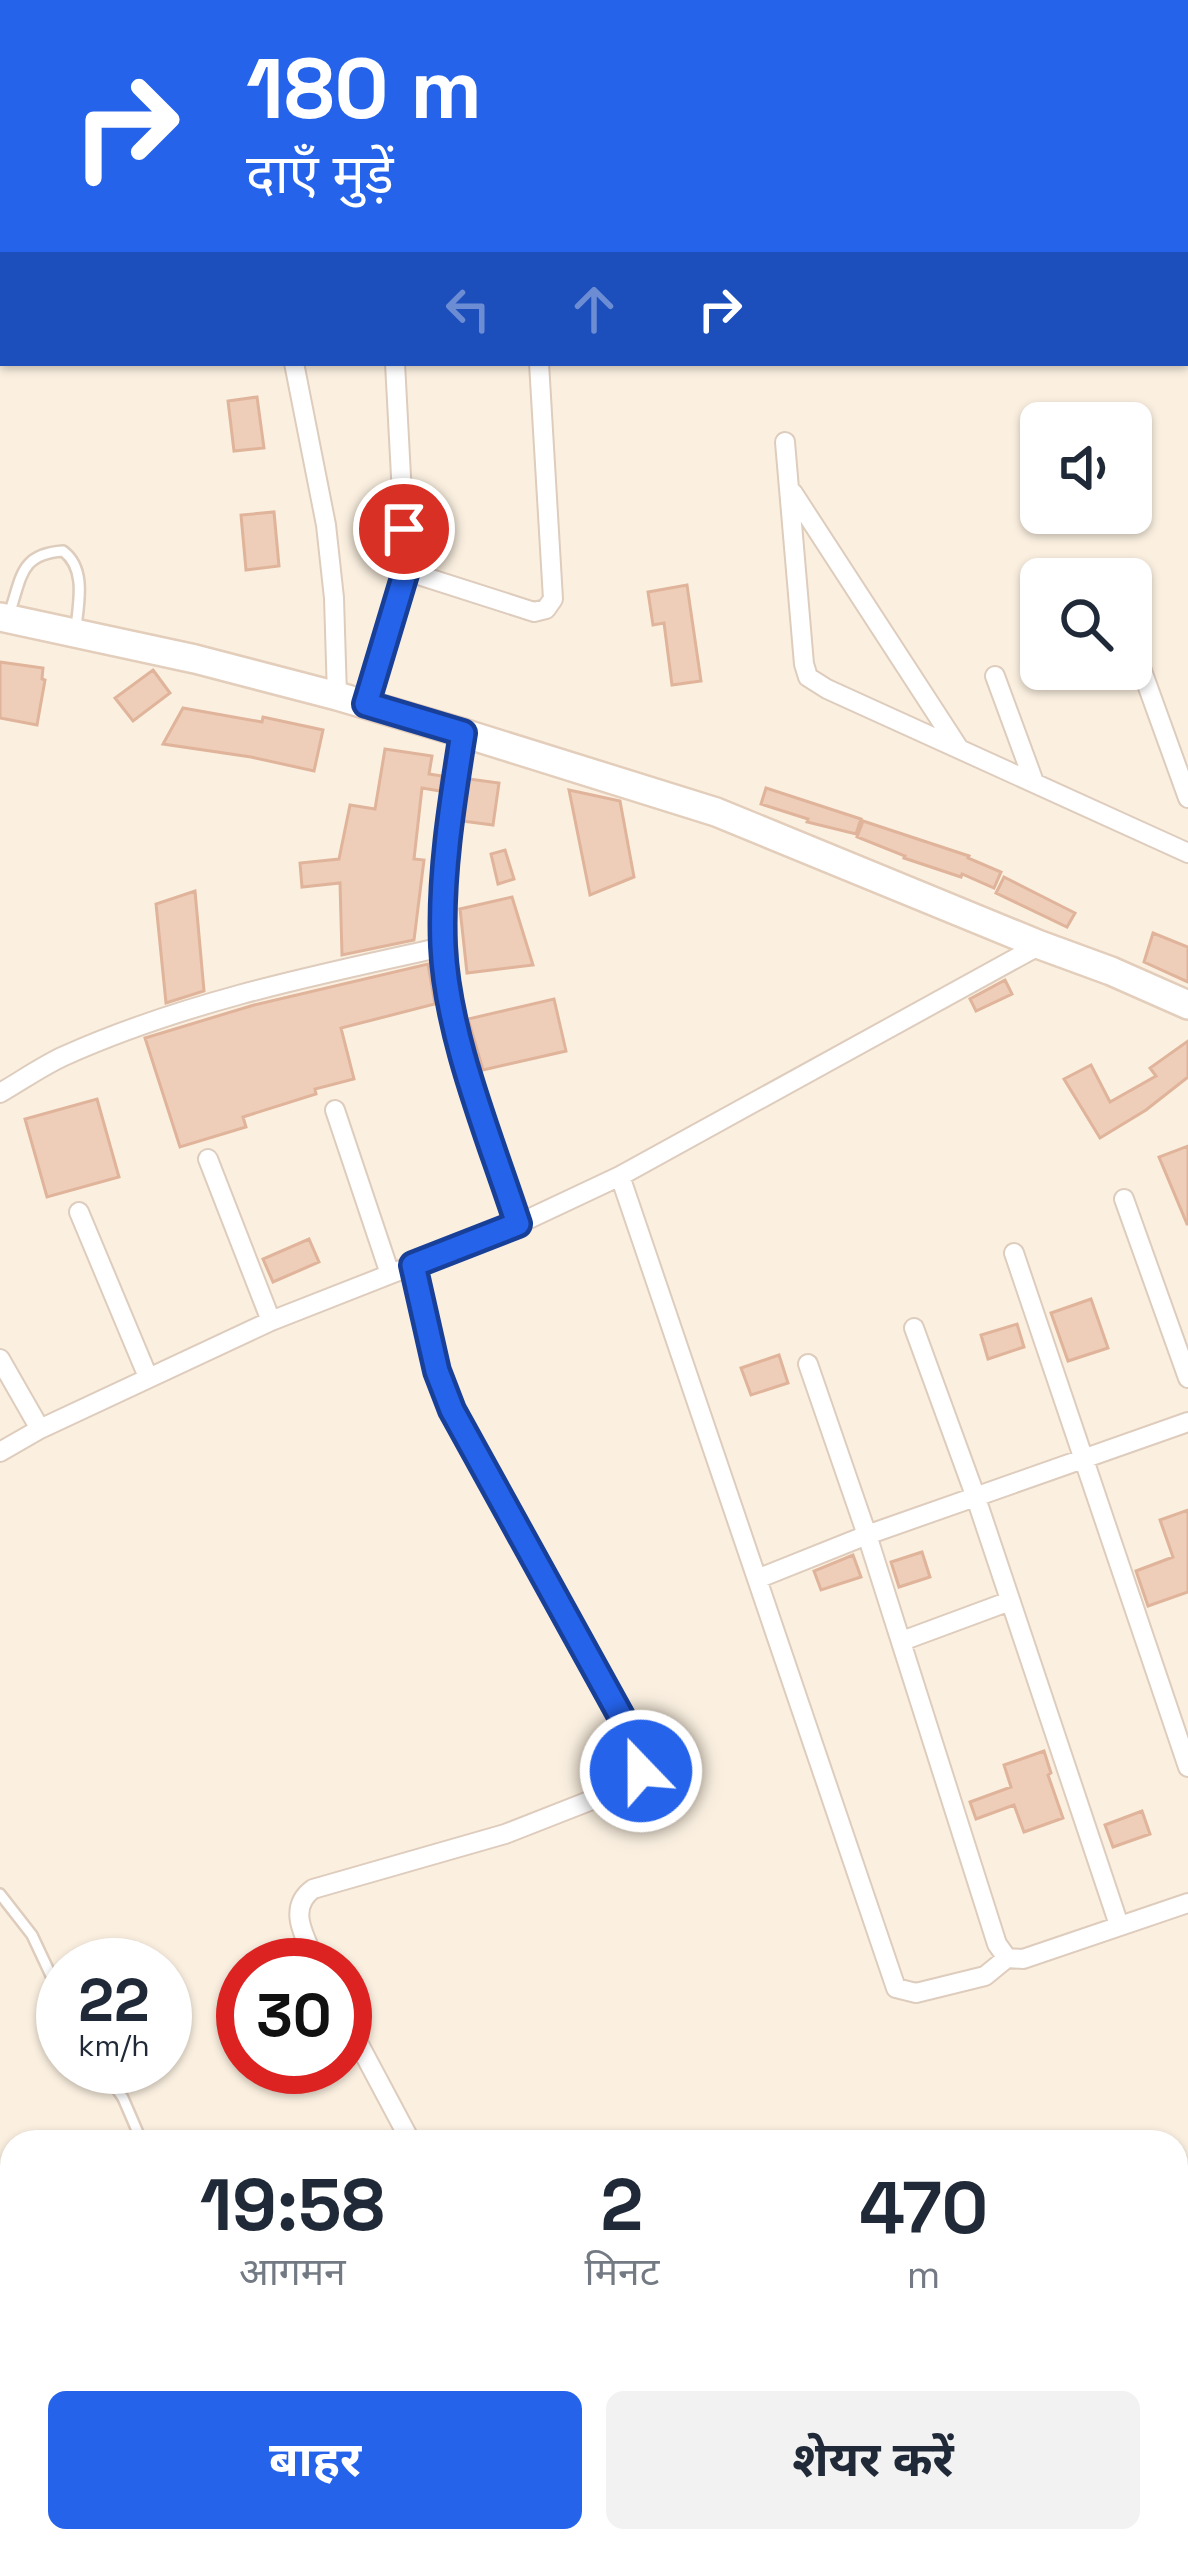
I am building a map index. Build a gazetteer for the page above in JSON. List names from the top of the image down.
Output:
{
  "page": {
    "turn": ["180 m", "दाएँ मुड़ें"],
    "speed": "22 km/h",
    "limit": "30",
    "eta": [
      "19:58",
      "आगमन",
      "2",
      "मिनट",
      "470",
      "m"
    ],
    "buttons": ["बाहर", "शेयर करें"]
  }
}
